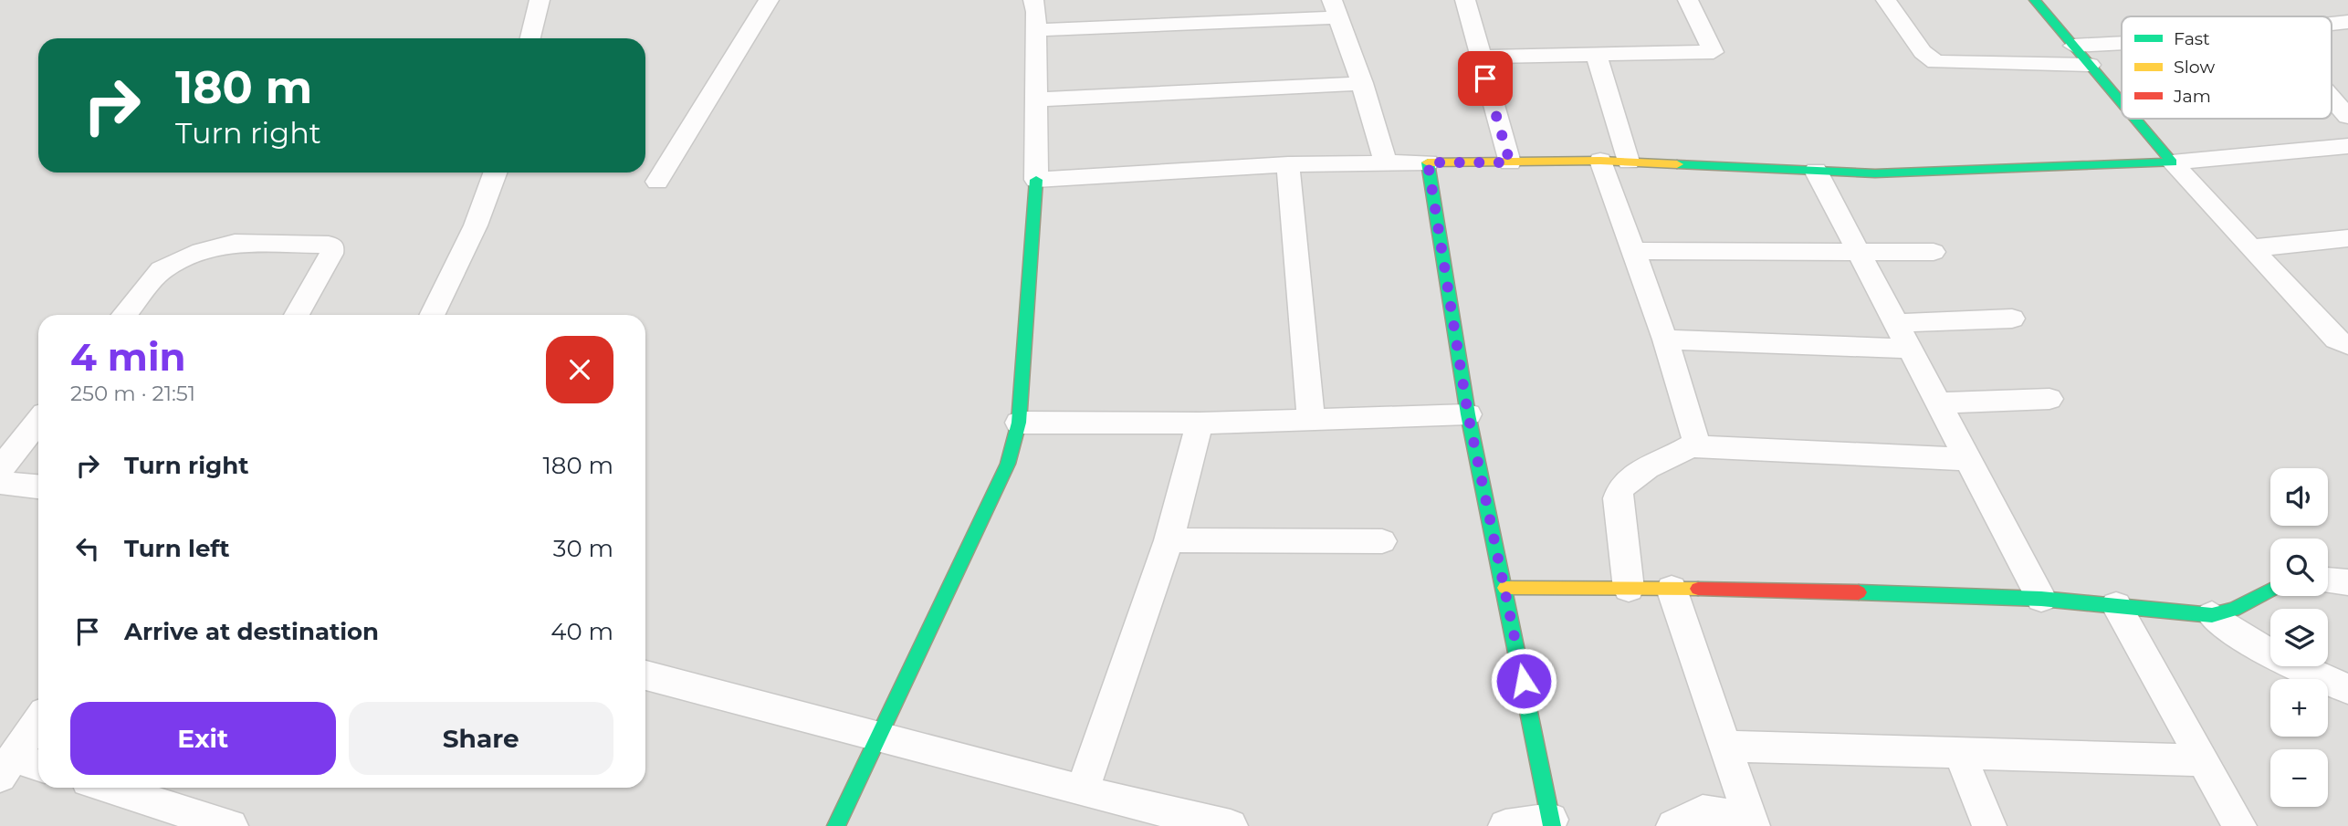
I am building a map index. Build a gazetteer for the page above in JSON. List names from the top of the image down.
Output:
{
  "legend": ["Fast", "Slow", "Jam"],
  "page": {
    "turn": ["180 m", "Turn right"],
    "heading": ["4 min", "250 m · 21:51"],
    "list": [
      {
        "name": "Turn right",
        "value": "180 m"
      },
      {
        "name": "Turn left",
        "value": "30 m"
      },
      {
        "name": "Arrive at destination",
        "value": "40 m"
      }
    ],
    "map_buttons": ["+", "−"],
    "buttons": ["Exit", "Share"]
  }
}
